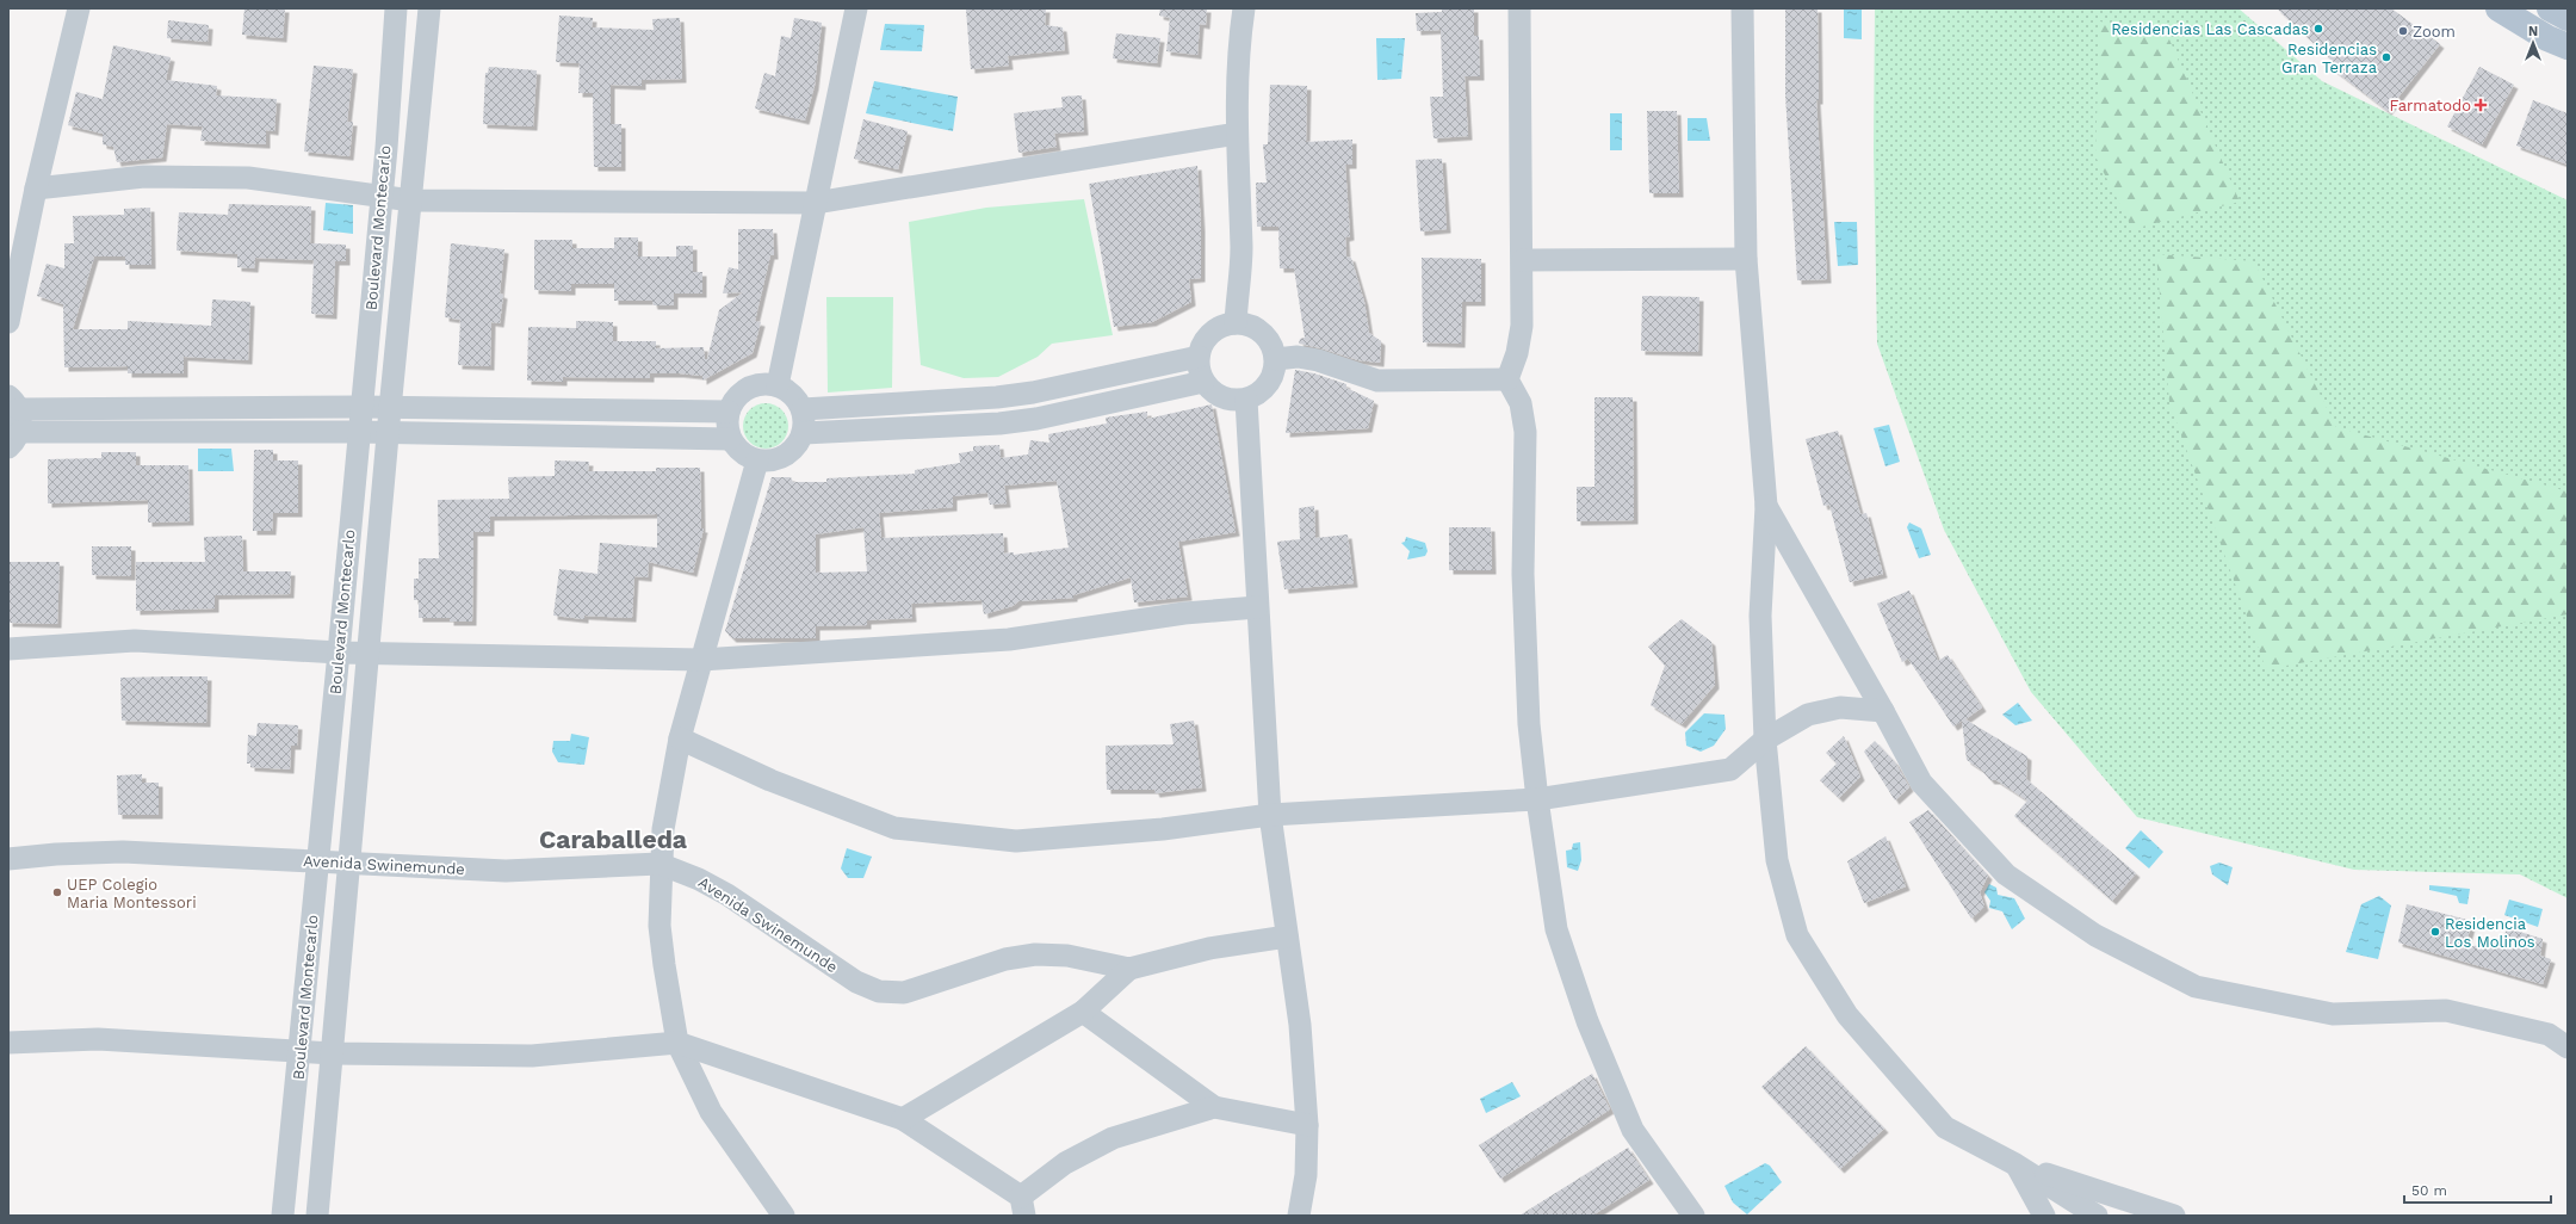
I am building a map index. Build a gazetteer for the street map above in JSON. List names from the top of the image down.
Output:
{
  "streets": {
    "street": ["Boulevard Montecarlo", "Avenida Swinemunde"]
  },
  "crossings": [
    ["Boulevard Montecarlo", "Avenida Swinemunde"]
  ],
  "districts": ["Caraballeda"],
  "places": {
    "other": [
      "Residencias Las Cascadas",
      "Zoom",
      "Residencias Gran Terraza",
      "UEP Colegio Maria Montessori",
      "Residencia Los Molinos"
    ],
    "health": ["Farmatodo"]
  },
  "scale_bar": "50 m",
  "north": "top"
}
